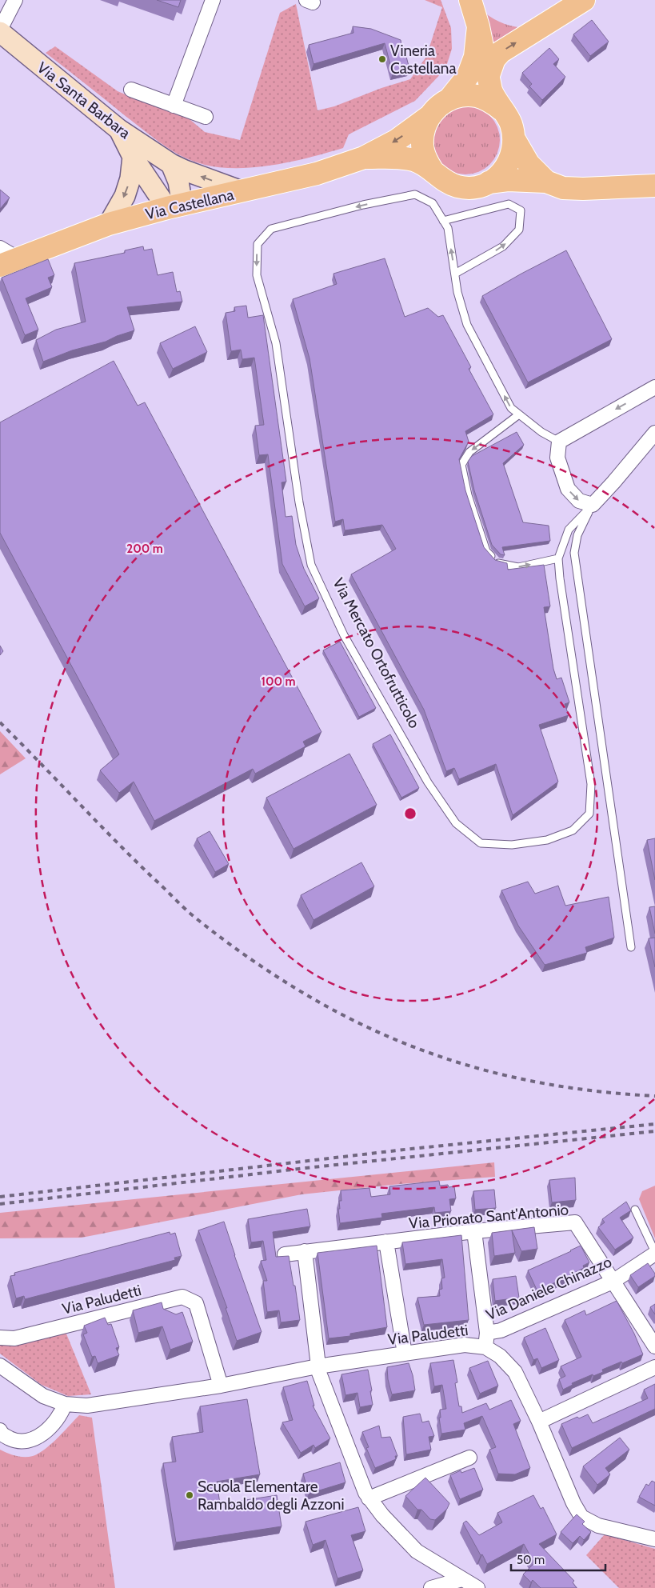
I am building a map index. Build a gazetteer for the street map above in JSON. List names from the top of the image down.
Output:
{
  "streets": {
    "main road": ["Via Castellana"],
    "street": [
      "Via Santa Barbara",
      "Via Mercato Ortofrutticolo",
      "Via Priorato Sant'Antonio",
      "Via Daniele Chinazzo",
      "Via Paludetti"
    ]
  },
  "crossings": [
    ["Via Santa Barbara", "Via Castellana"],
    ["Via Priorato Sant'Antonio", "Via Daniele Chinazzo"],
    ["Via Daniele Chinazzo", "Via Paludetti"]
  ],
  "places": ["Vineria Castellana", "Scuola Elementare Rambaldo degli Azzoni"],
  "scale_bar": "50 m",
  "rings": ["200 m", "100 m"]
}
